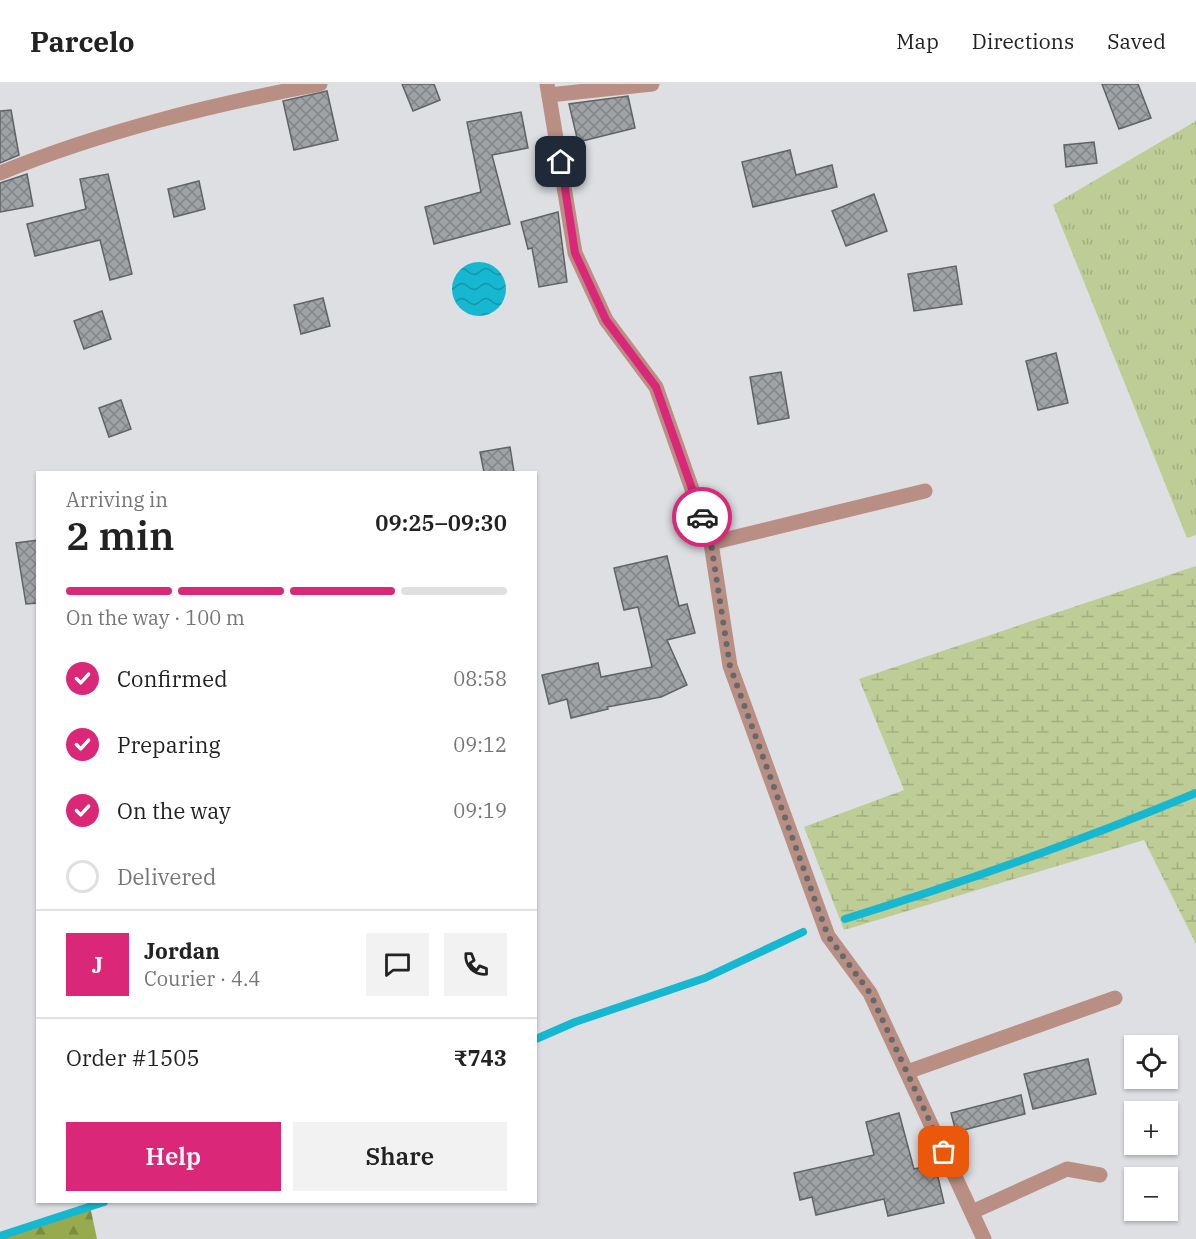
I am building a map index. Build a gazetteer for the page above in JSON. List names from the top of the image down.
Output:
{
  "page": {
    "header": "Parcelo",
    "nav": ["Map", "Directions", "Saved"],
    "heading": ["2 min", "Arriving in", "09:25–09:30"],
    "panel": [
      "Jordan",
      "Courier · 4.4",
      "Order #1505",
      "₹743"
    ],
    "bar": "On the way · 100 m",
    "list": [
      ["Confirmed", "08:58"],
      ["Preparing", "09:12"],
      ["On the way", "09:19"],
      "Delivered"
    ],
    "round": "J",
    "map_buttons": ["+", "−"],
    "buttons": ["Help", "Share"]
  }
}
